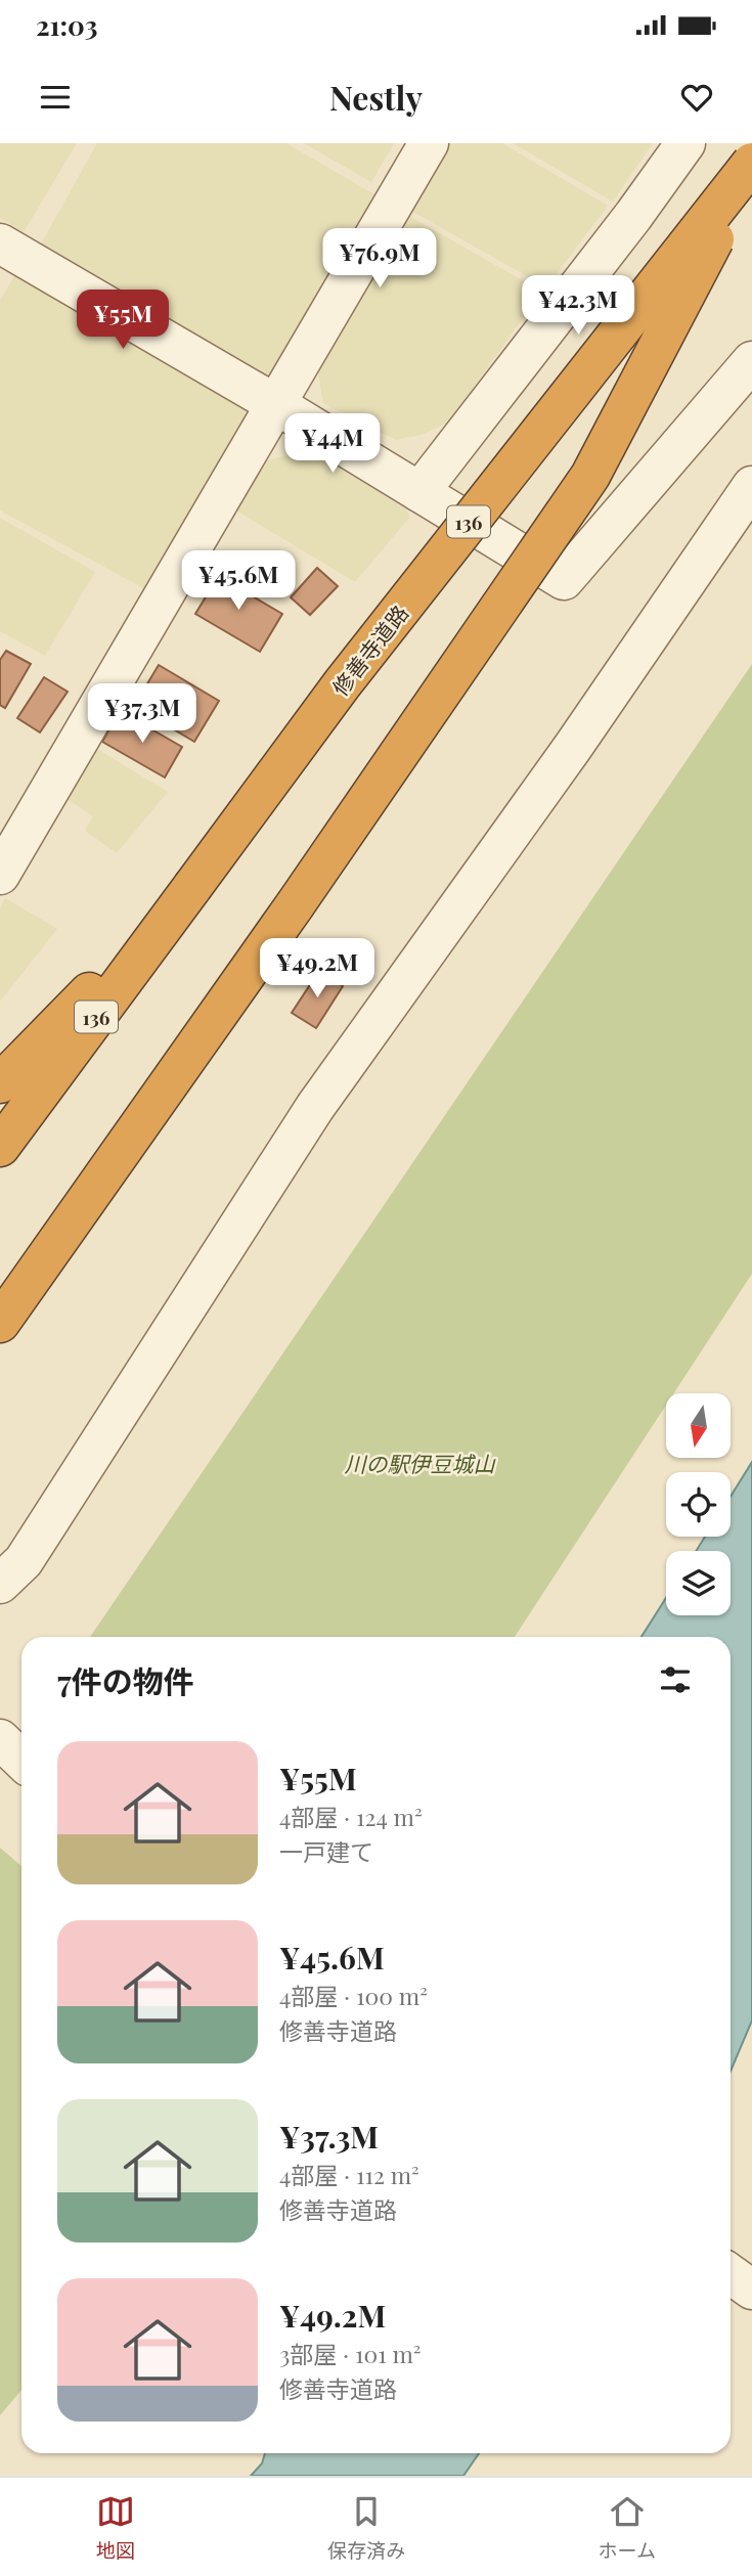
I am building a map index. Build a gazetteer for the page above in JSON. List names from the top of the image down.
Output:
{
  "streets": {
    "highway": ["136", "修善寺道路"]
  },
  "parks": ["川の駅伊豆城山"],
  "north": "bottom",
  "page": {
    "status": "21:03",
    "header": "Nestly",
    "price": [
      "¥76.9M",
      "¥42.3M",
      "¥55M",
      "¥44M",
      "¥45.6M",
      "¥37.3M",
      "¥49.2M"
    ],
    "heading": "7件の物件",
    "list": [
      {
        "name": "¥55M",
        "note": "4部屋 · 124 m² · 一戸建て"
      },
      {
        "name": "¥45.6M",
        "note": "4部屋 · 100 m² · 修善寺道路"
      },
      {
        "name": "¥37.3M",
        "note": "4部屋 · 112 m² · 修善寺道路"
      },
      {
        "name": "¥49.2M",
        "note": "3部屋 · 101 m² · 修善寺道路"
      }
    ],
    "tabs": ["地図", "保存済み", "ホーム"]
  }
}
